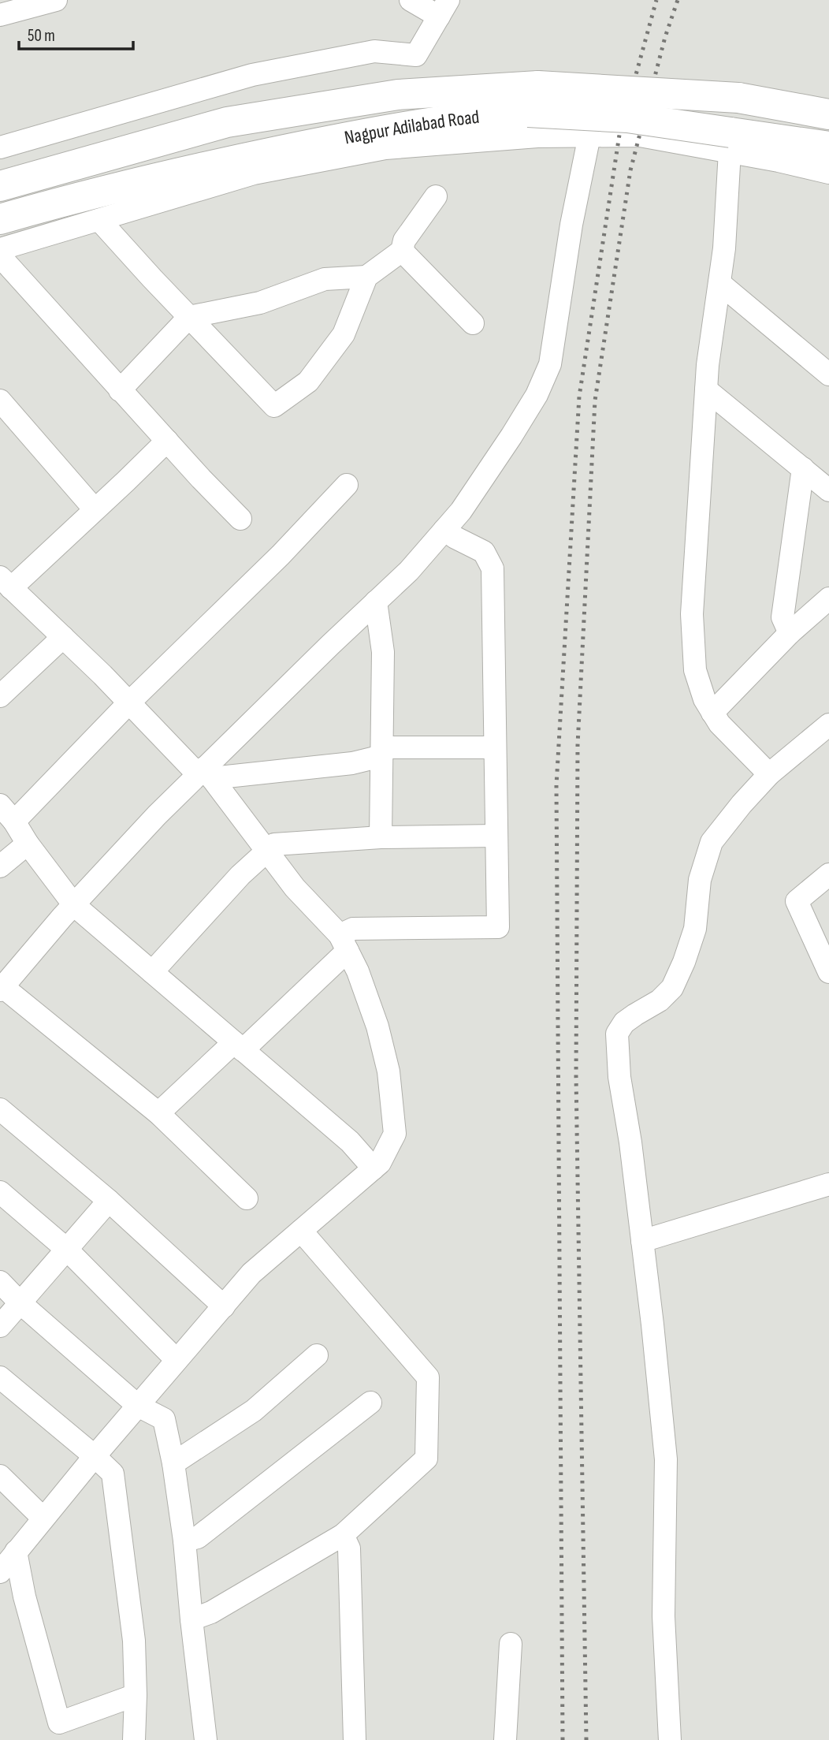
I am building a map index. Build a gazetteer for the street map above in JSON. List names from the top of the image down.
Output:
{
  "streets": {
    "highway": ["Nagpur Adilabad Road"]
  },
  "scale_bar": "50 m"
}
